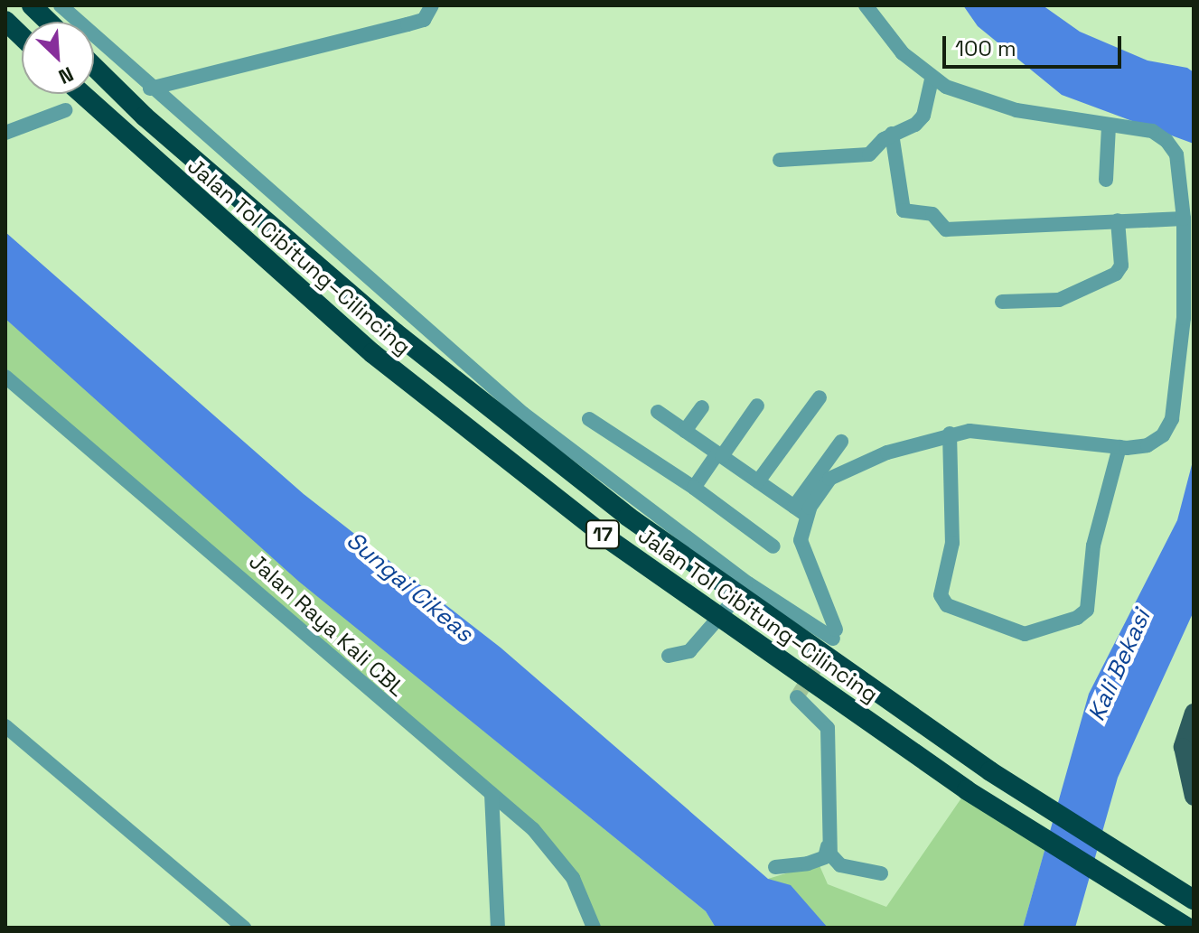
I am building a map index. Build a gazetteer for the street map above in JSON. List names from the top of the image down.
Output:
{
  "streets": {
    "highway": ["Jalan Tol Cibitung–Cilincing", "17"],
    "street": ["Jalan Raya Kali CBL"]
  },
  "water": ["Sungai Cikeas", "Kali Bekasi"],
  "scale_bar": "100 m",
  "north": "bottom right"
}
